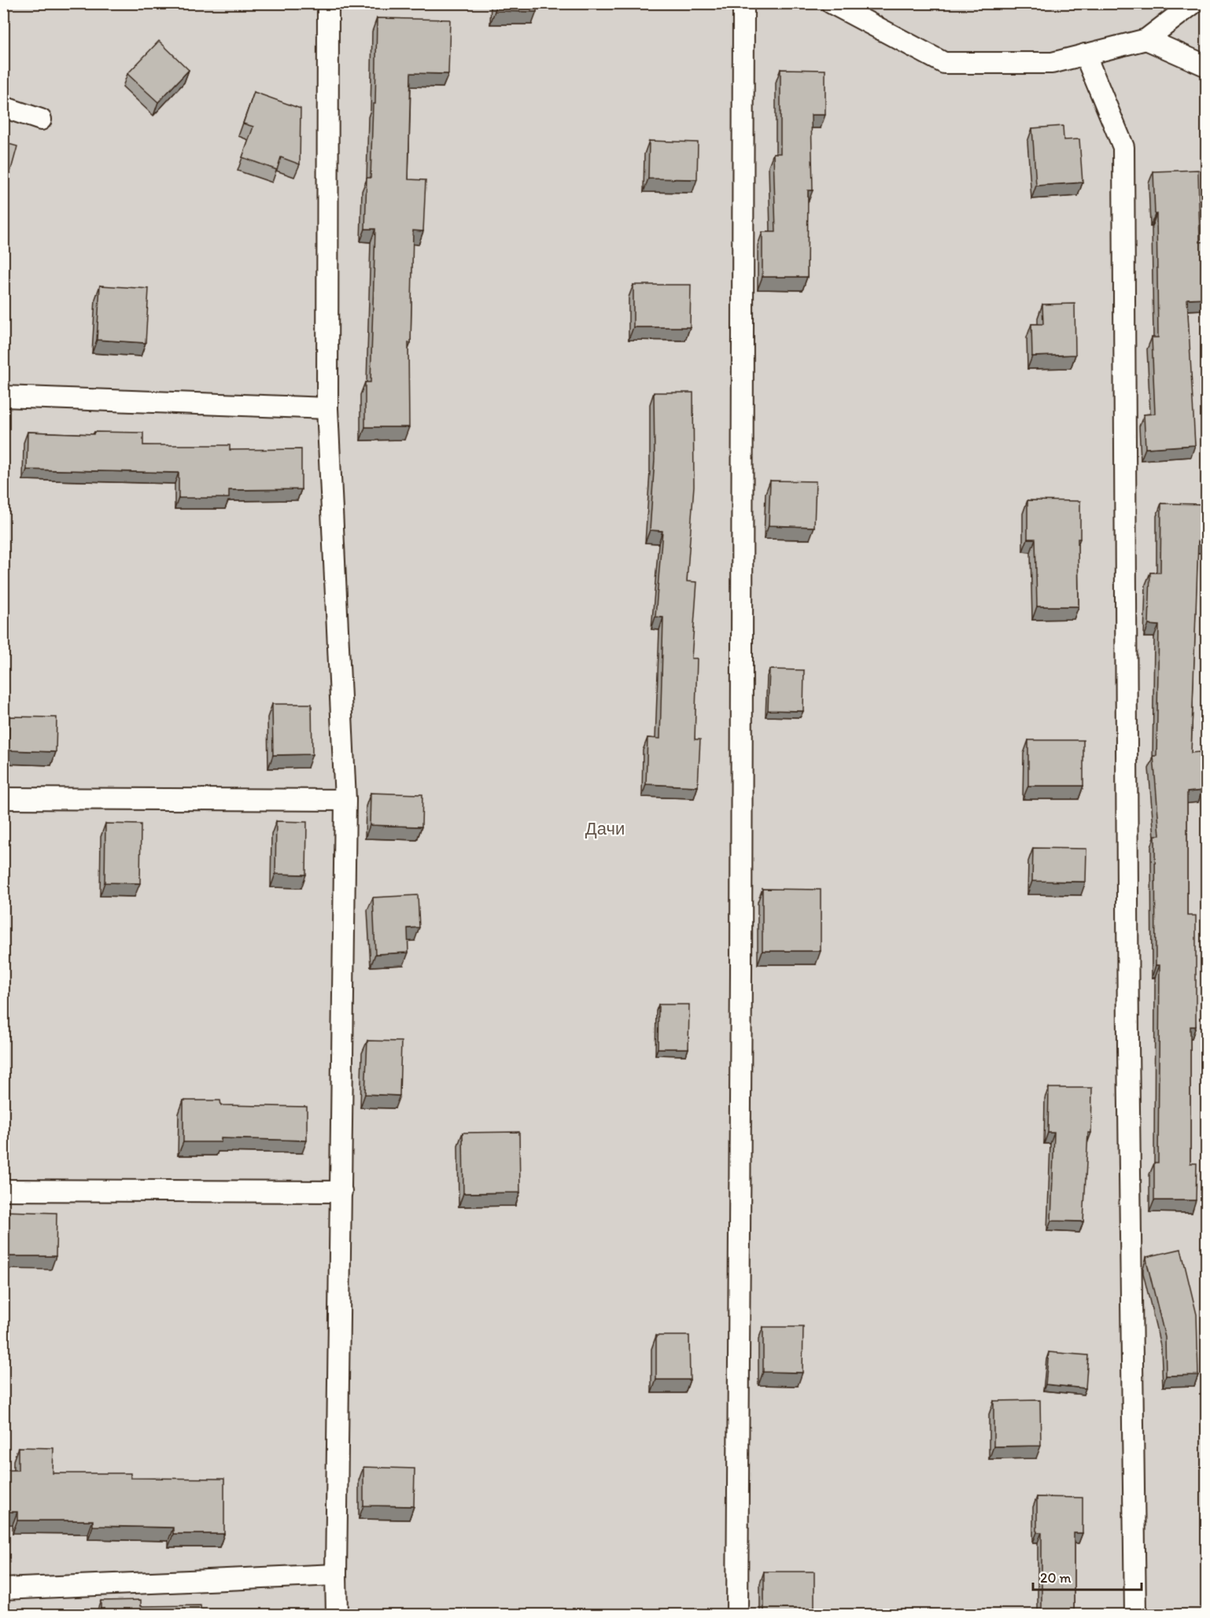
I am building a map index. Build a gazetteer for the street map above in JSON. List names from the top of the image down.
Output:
{
  "parks": ["Дачи"],
  "scale_bar": "20 m"
}
